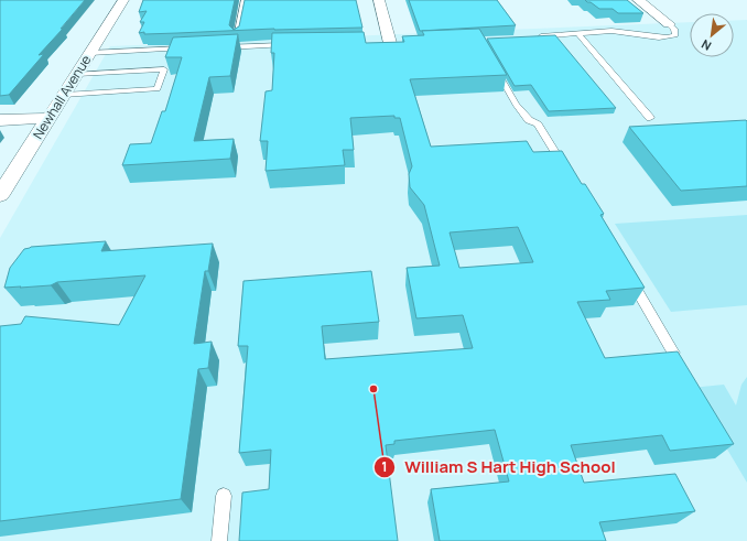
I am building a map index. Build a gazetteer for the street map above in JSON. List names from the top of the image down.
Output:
{
  "streets": {
    "street": ["Newhall Avenue"]
  },
  "places": ["William S Hart High School"],
  "north": "bottom left"
}
